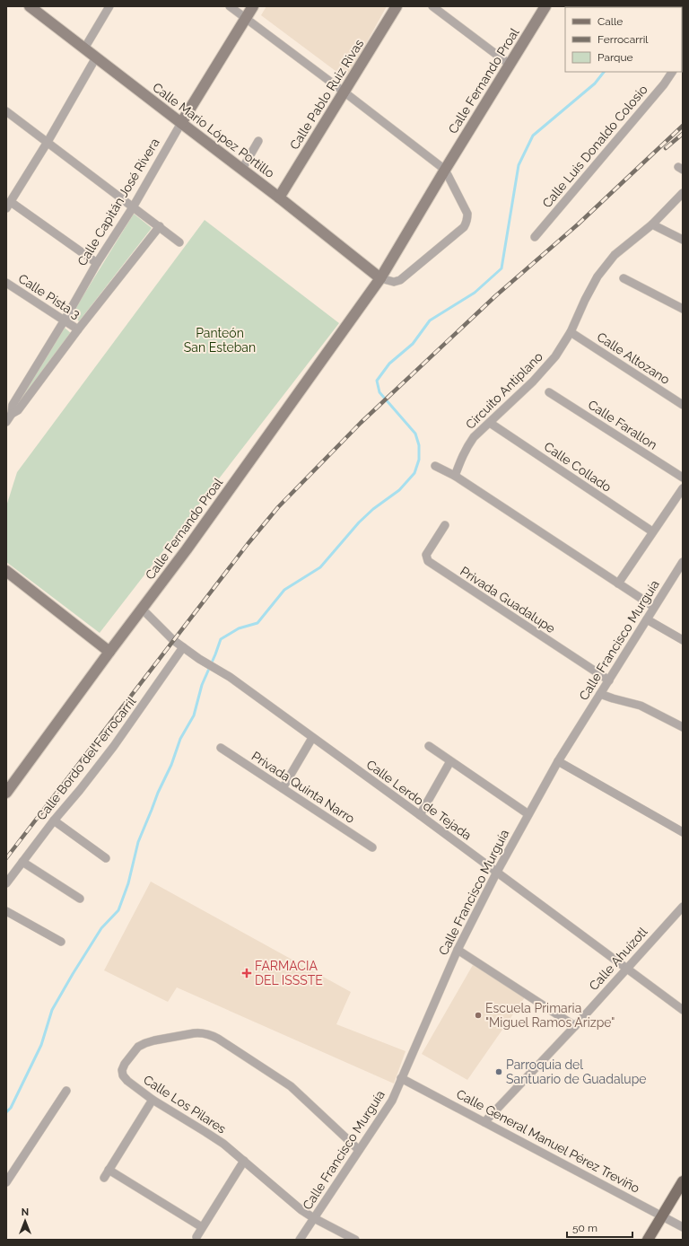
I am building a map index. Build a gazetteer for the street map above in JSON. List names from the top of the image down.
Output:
{
  "streets": {
    "street": [
      "Calle Fernando Proal",
      "Calle Pablo Ruiz Rivas",
      "Calle Mario López Portillo",
      "Calle Luis Donaldo Colosio",
      "Calle Capitán José Rivera",
      "Calle Pista 3",
      "Calle Altozano",
      "Circuito Antiplano",
      "Calle Farallon",
      "Calle Collado",
      "Privada Guadalupe",
      "Calle Francisco Murguía",
      "Calle Bordo del Ferrocarril",
      "Privada Quinta Narro",
      "Calle Lerdo de Tejada",
      "Calle Ahuízotl",
      "Calle Los Pilares",
      "Calle General Manuel Pérez Treviño"
    ]
  },
  "crossings": [
    ["Calle Fernando Proal", "Calle Mario López Portillo"],
    ["Calle Fernando Proal", "Calle Lerdo de Tejada"],
    ["Calle Pablo Ruiz Rivas", "Calle Mario López Portillo"],
    ["Calle Mario López Portillo", "Calle Capitán José Rivera"],
    ["Calle Capitán José Rivera", "Calle Pista 3"],
    ["Calle Altozano", "Circuito Antiplano"],
    ["Circuito Antiplano", "Calle Collado"],
    ["Privada Guadalupe", "Calle Francisco Murguía"],
    ["Calle Francisco Murguía", "Calle Lerdo de Tejada"],
    ["Calle Francisco Murguía", "Calle Los Pilares"],
    ["Calle Francisco Murguía", "Calle General Manuel Pérez Treviño"],
    ["Calle Bordo del Ferrocarril", "Calle Lerdo de Tejada"],
    ["Calle Lerdo de Tejada", "Calle Ahuízotl"],
    ["Calle Ahuízotl", "Calle General Manuel Pérez Treviño"]
  ],
  "parks": ["Panteón San Esteban"],
  "places": {
    "health": ["FARMACIA DEL ISSSTE"],
    "other": ["Escuela Primaria \"Miguel Ramos Arizpe\"", "Parroquia del Santuario de Guadalupe"]
  },
  "legend": ["Calle", "Ferrocarril", "Parque"],
  "scale_bar": "50 m",
  "north": "top"
}
